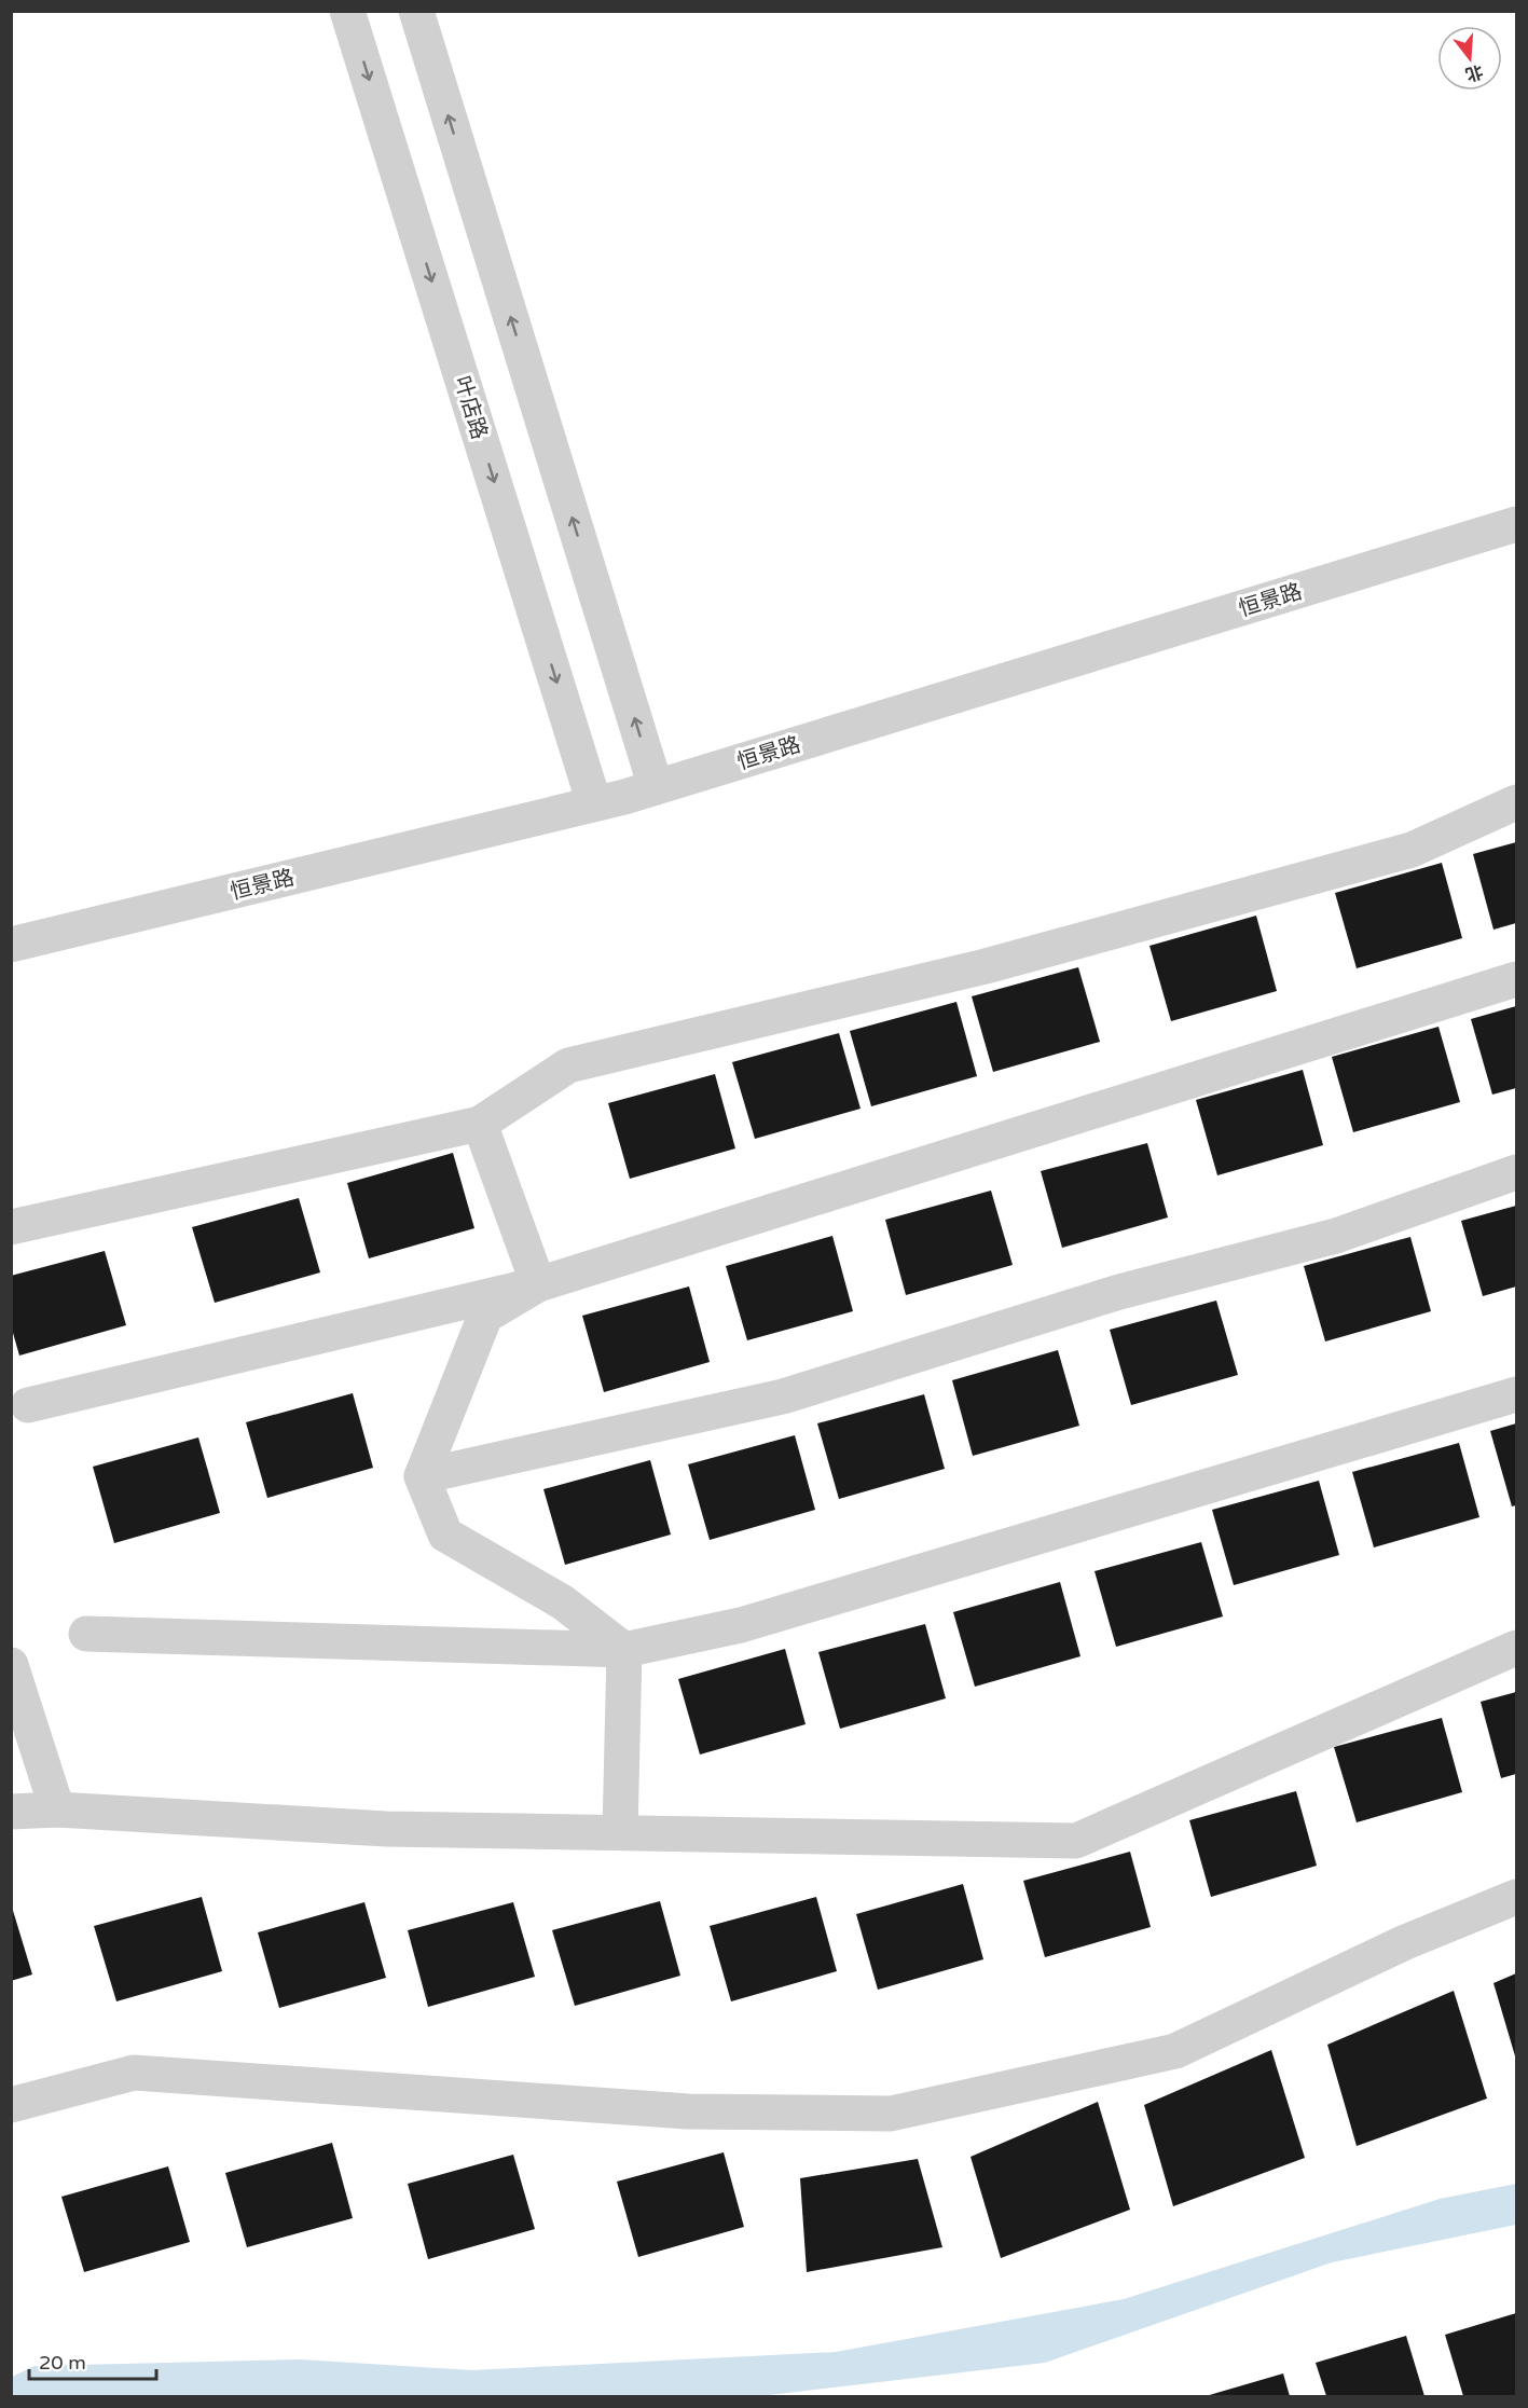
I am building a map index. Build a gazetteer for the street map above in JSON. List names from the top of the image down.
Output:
{
  "streets": {
    "street": ["叶店路", "恒景路"]
  },
  "crossings": [
    ["叶店路", "恒景路"]
  ],
  "scale_bar": "20 m",
  "north": "bottom"
}
